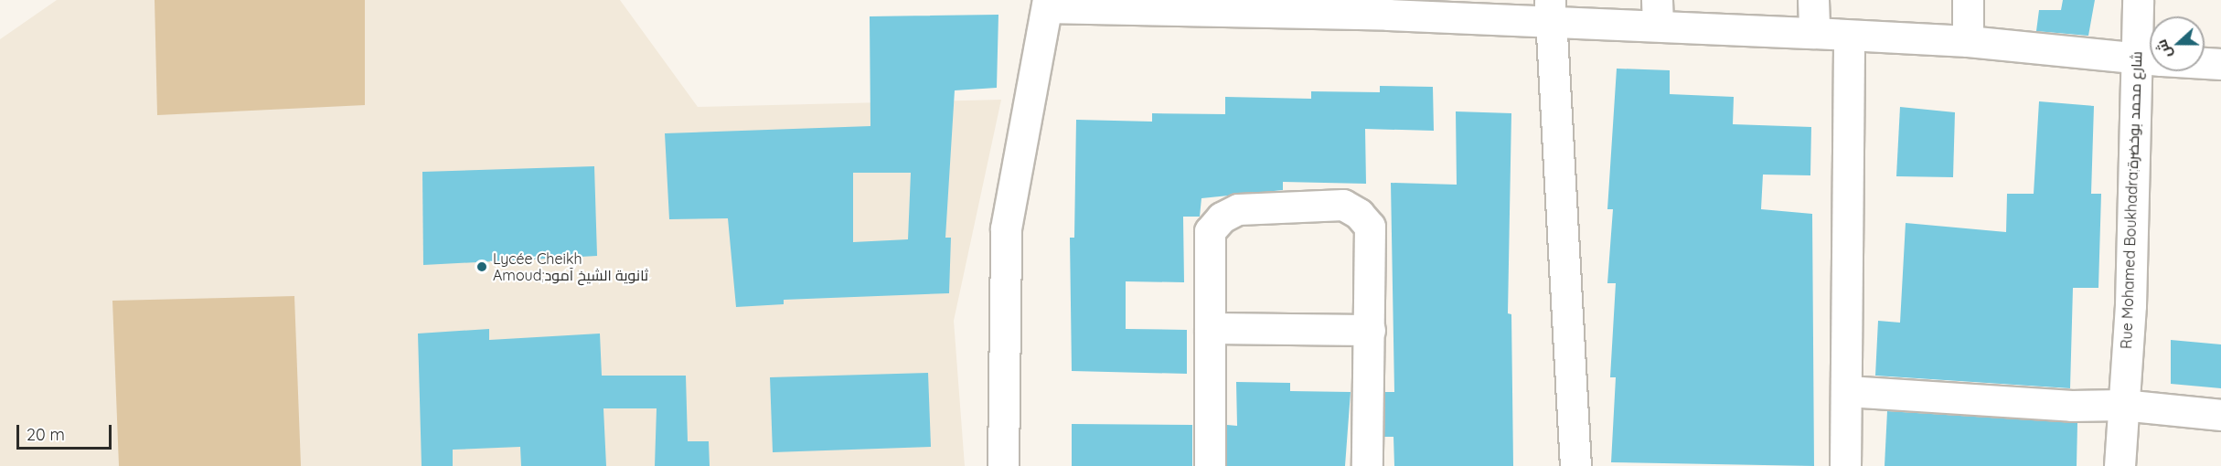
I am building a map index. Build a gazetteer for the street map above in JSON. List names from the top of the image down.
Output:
{
  "streets": {
    "street": ["Rue Mohamed Boukhadra;شارع محمد بوخضرة"]
  },
  "places": ["Lycée Cheikh Amoud;ثانوية الشيخ آمود"],
  "scale_bar": "20 m",
  "north": "left"
}
